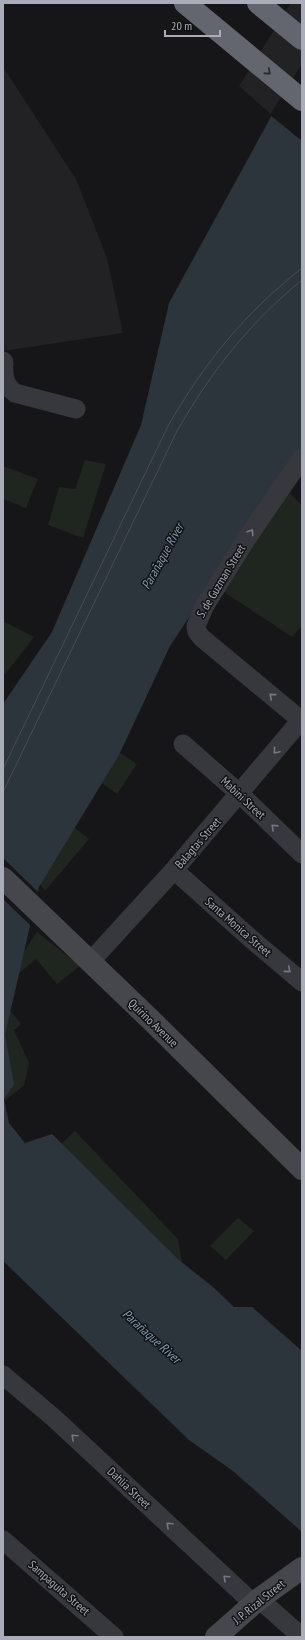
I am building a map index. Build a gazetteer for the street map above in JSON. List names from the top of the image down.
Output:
{
  "streets": {
    "main road": ["Quirino Avenue", "J. P. Rizal Street"],
    "street": [
      "S. de Guzman Street",
      "Mabini Street",
      "Balagtas Street",
      "Santa Monica Street",
      "Dahlia Street",
      "Sampaguita Street"
    ]
  },
  "crossings": [
    ["S. de Guzman Street", "Balagtas Street"],
    ["Mabini Street", "Balagtas Street"],
    ["Balagtas Street", "Santa Monica Street"],
    ["Balagtas Street", "Quirino Avenue"],
    ["Dahlia Street", "J. P. Rizal Street"]
  ],
  "one_way": ["Mabini Street", "Santa Monica Street", "Dahlia Street"],
  "water": ["Parañaque River"],
  "scale_bar": "20 m"
}
